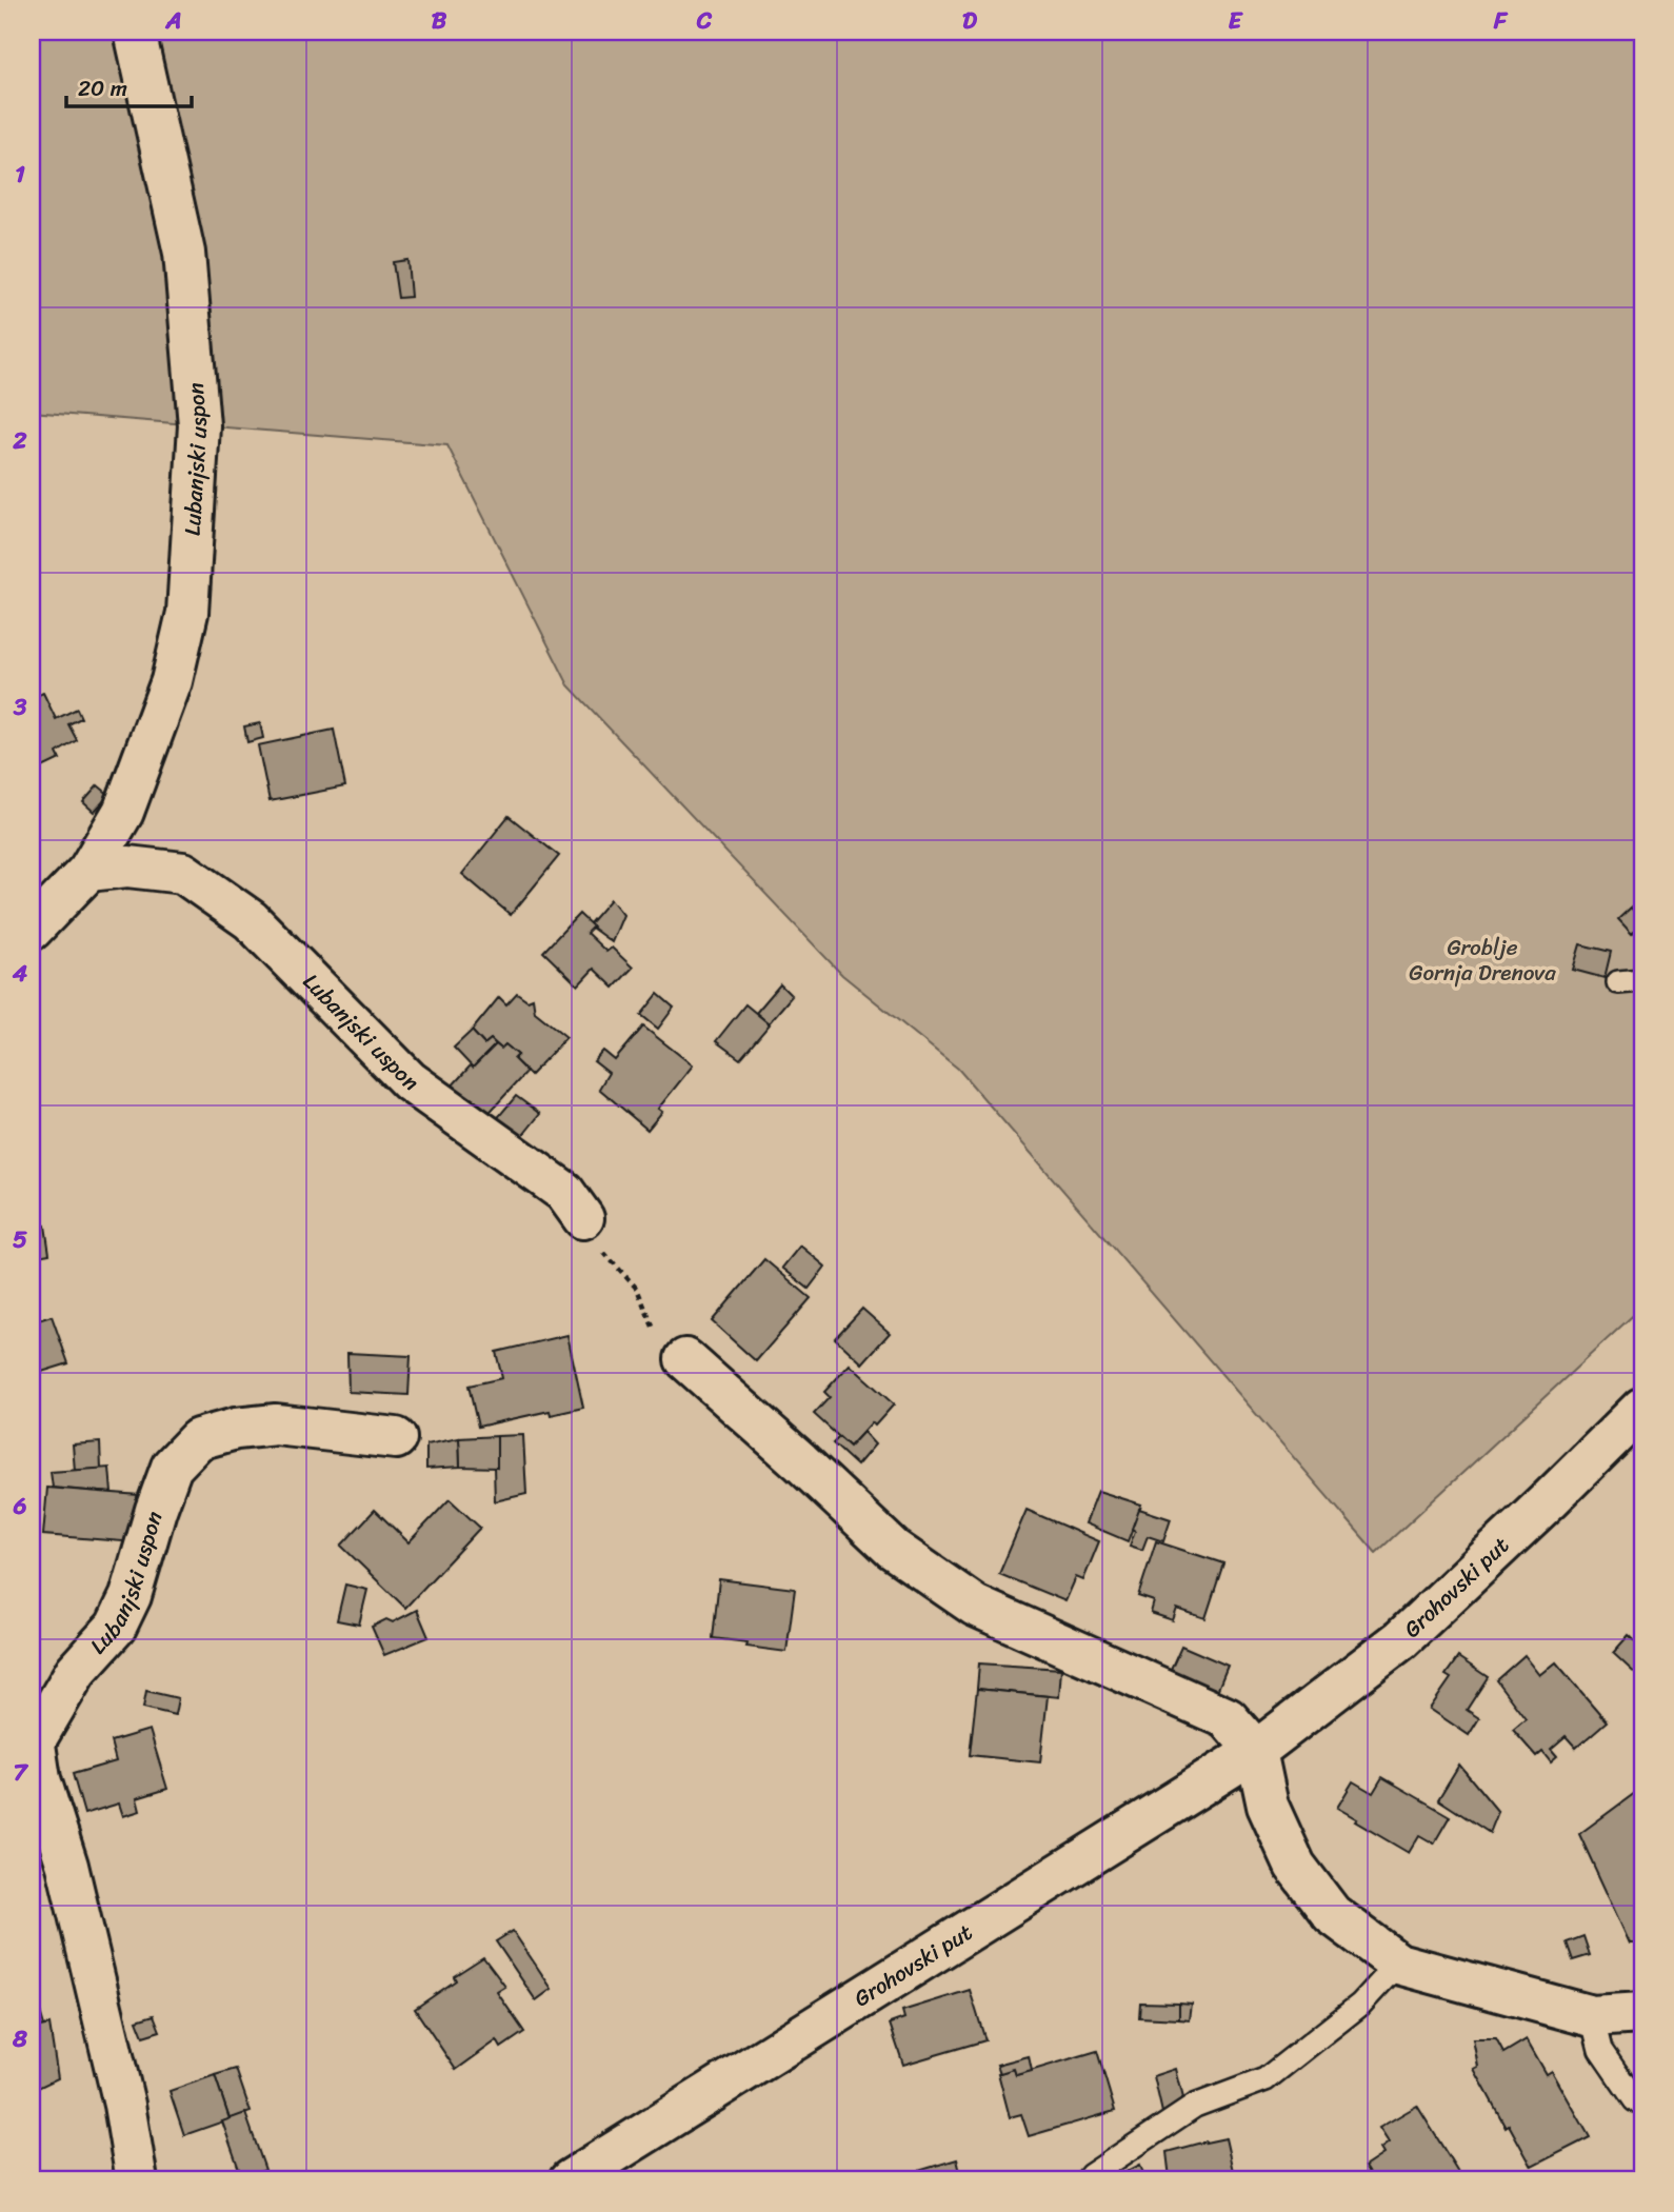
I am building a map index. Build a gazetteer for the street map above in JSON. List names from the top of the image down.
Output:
{
  "streets": {
    "street": ["Lubanjski uspon", "Grohovski put"]
  },
  "parks": ["Groblje Gornja Drenova"],
  "scale_bar": "20 m",
  "grid": {
    "columns": [
      "A",
      "B",
      "C",
      "D",
      "E",
      "F"
    ],
    "rows": [
      "1",
      "2",
      "3",
      "4",
      "5",
      "6",
      "7",
      "8"
    ]
  }
}
